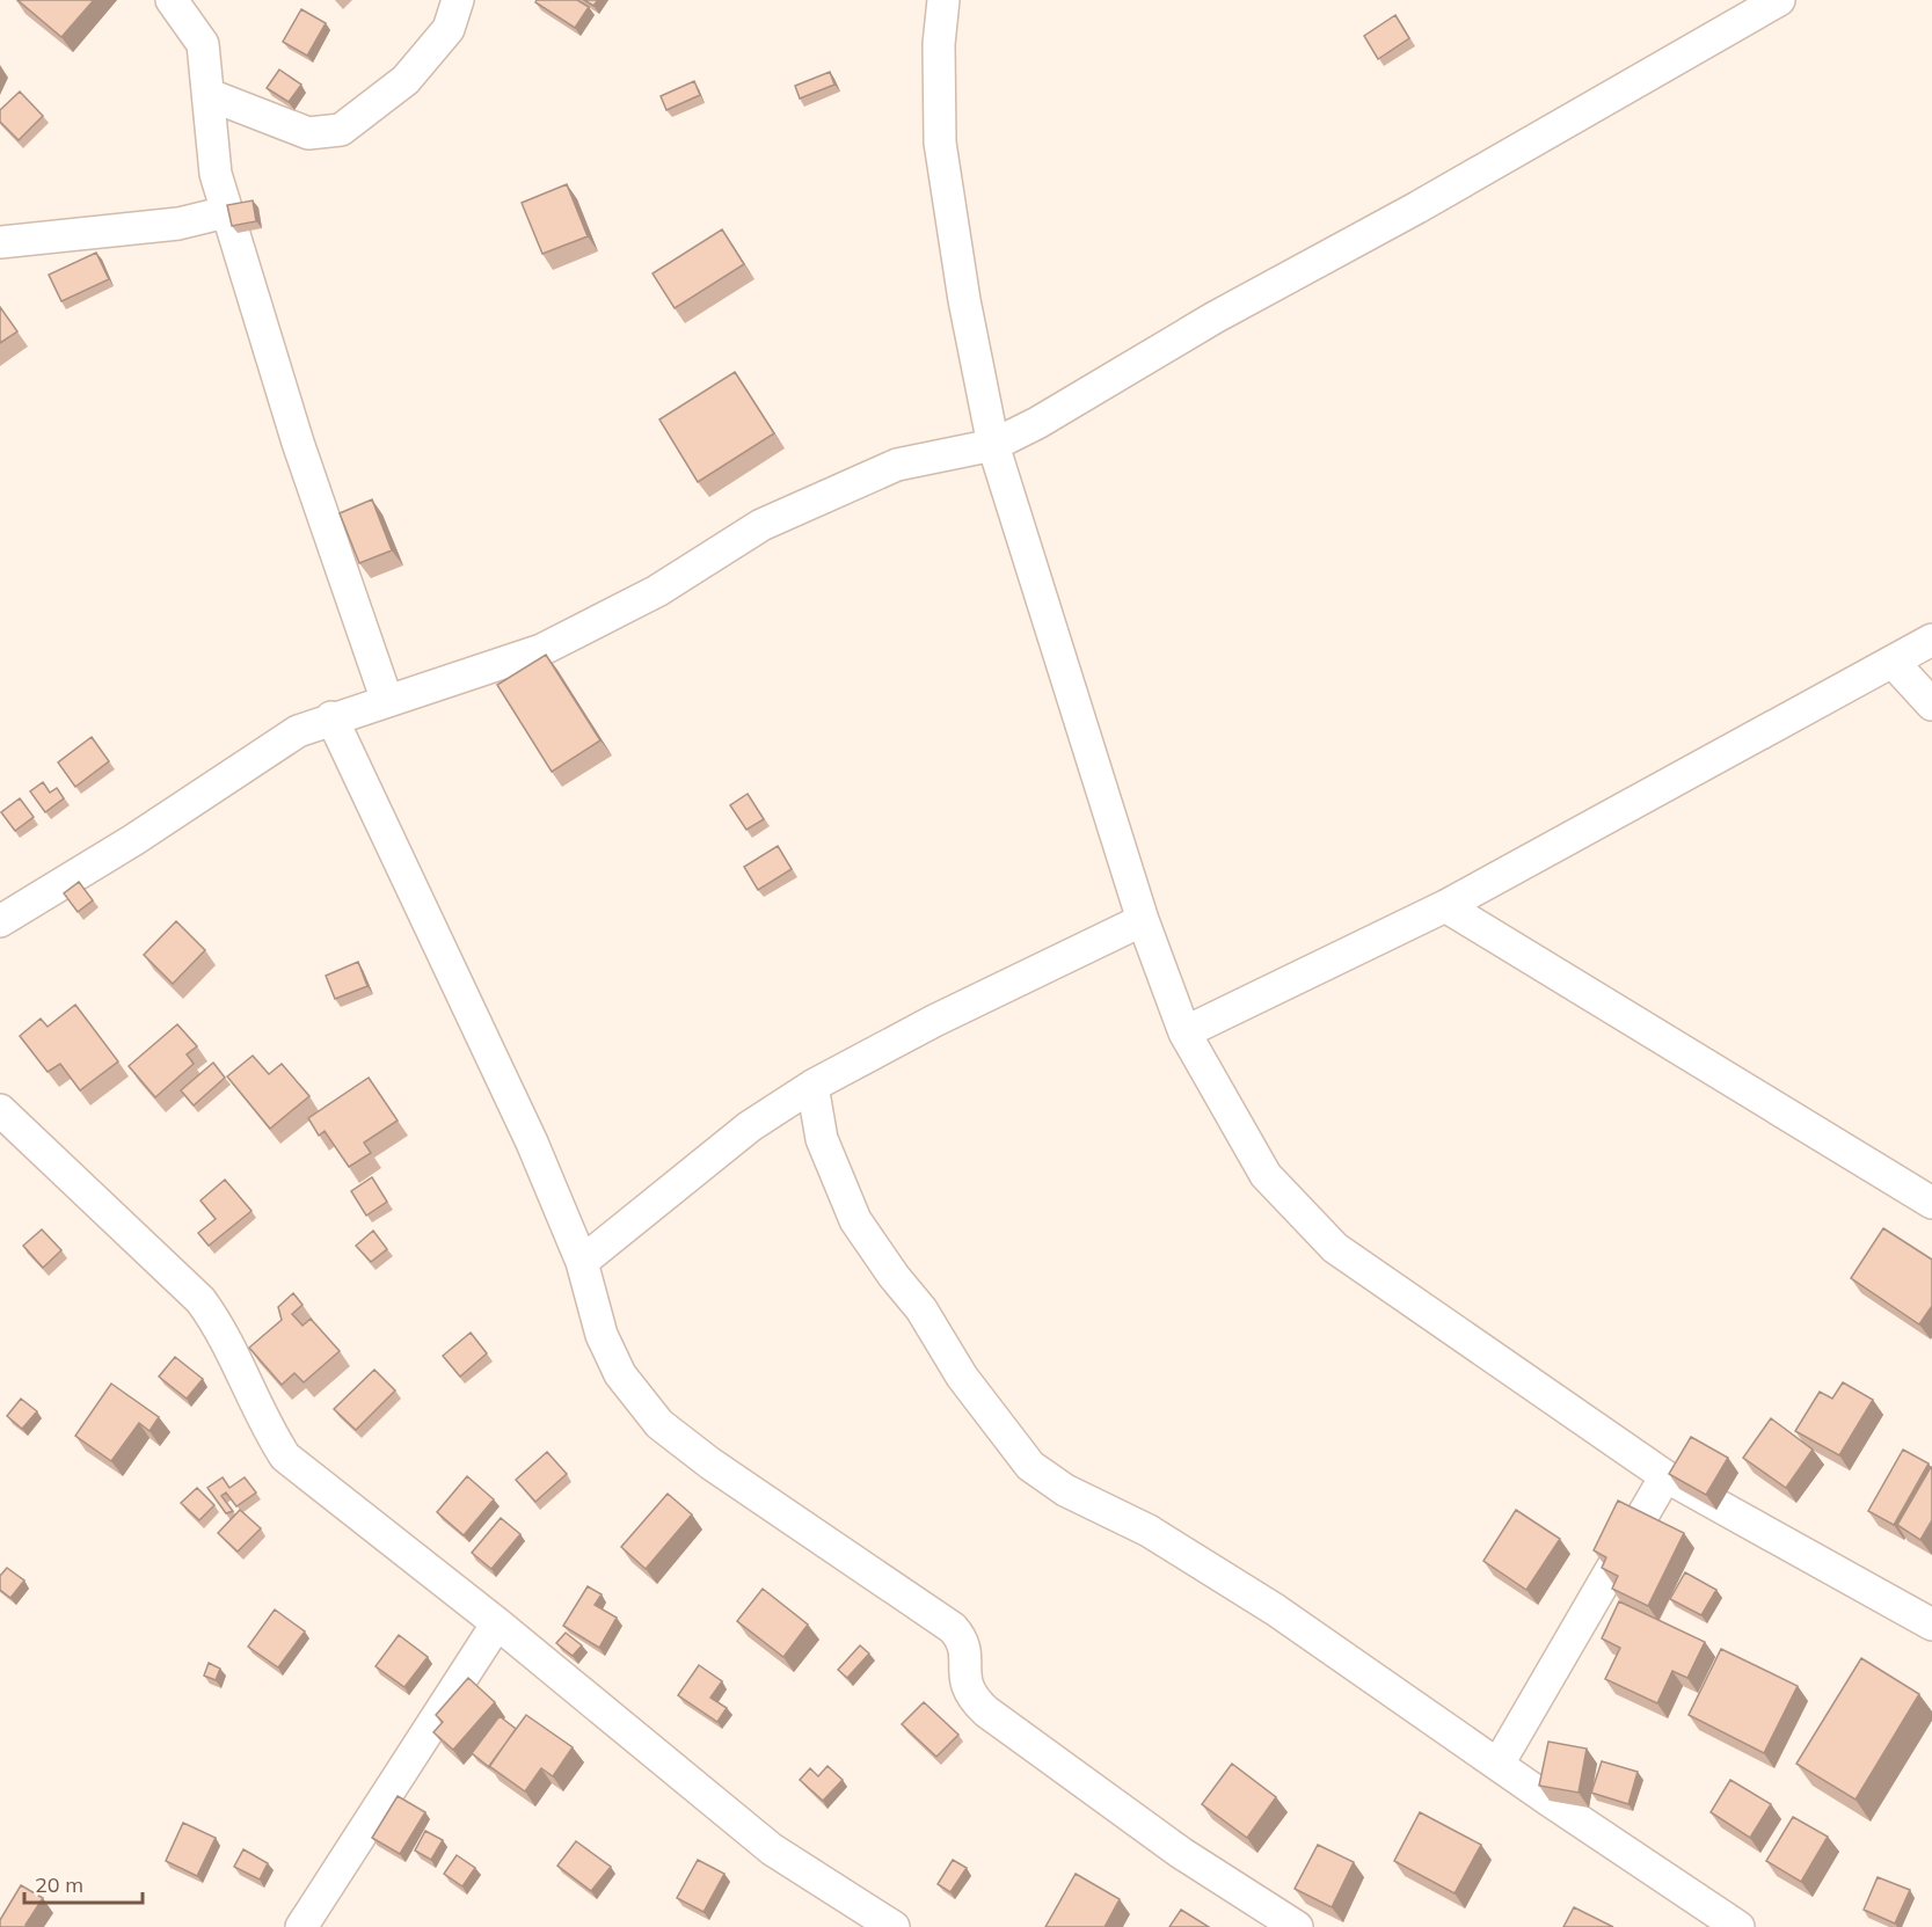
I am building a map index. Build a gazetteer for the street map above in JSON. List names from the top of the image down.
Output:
{
  "scale_bar": "20 m"
}
